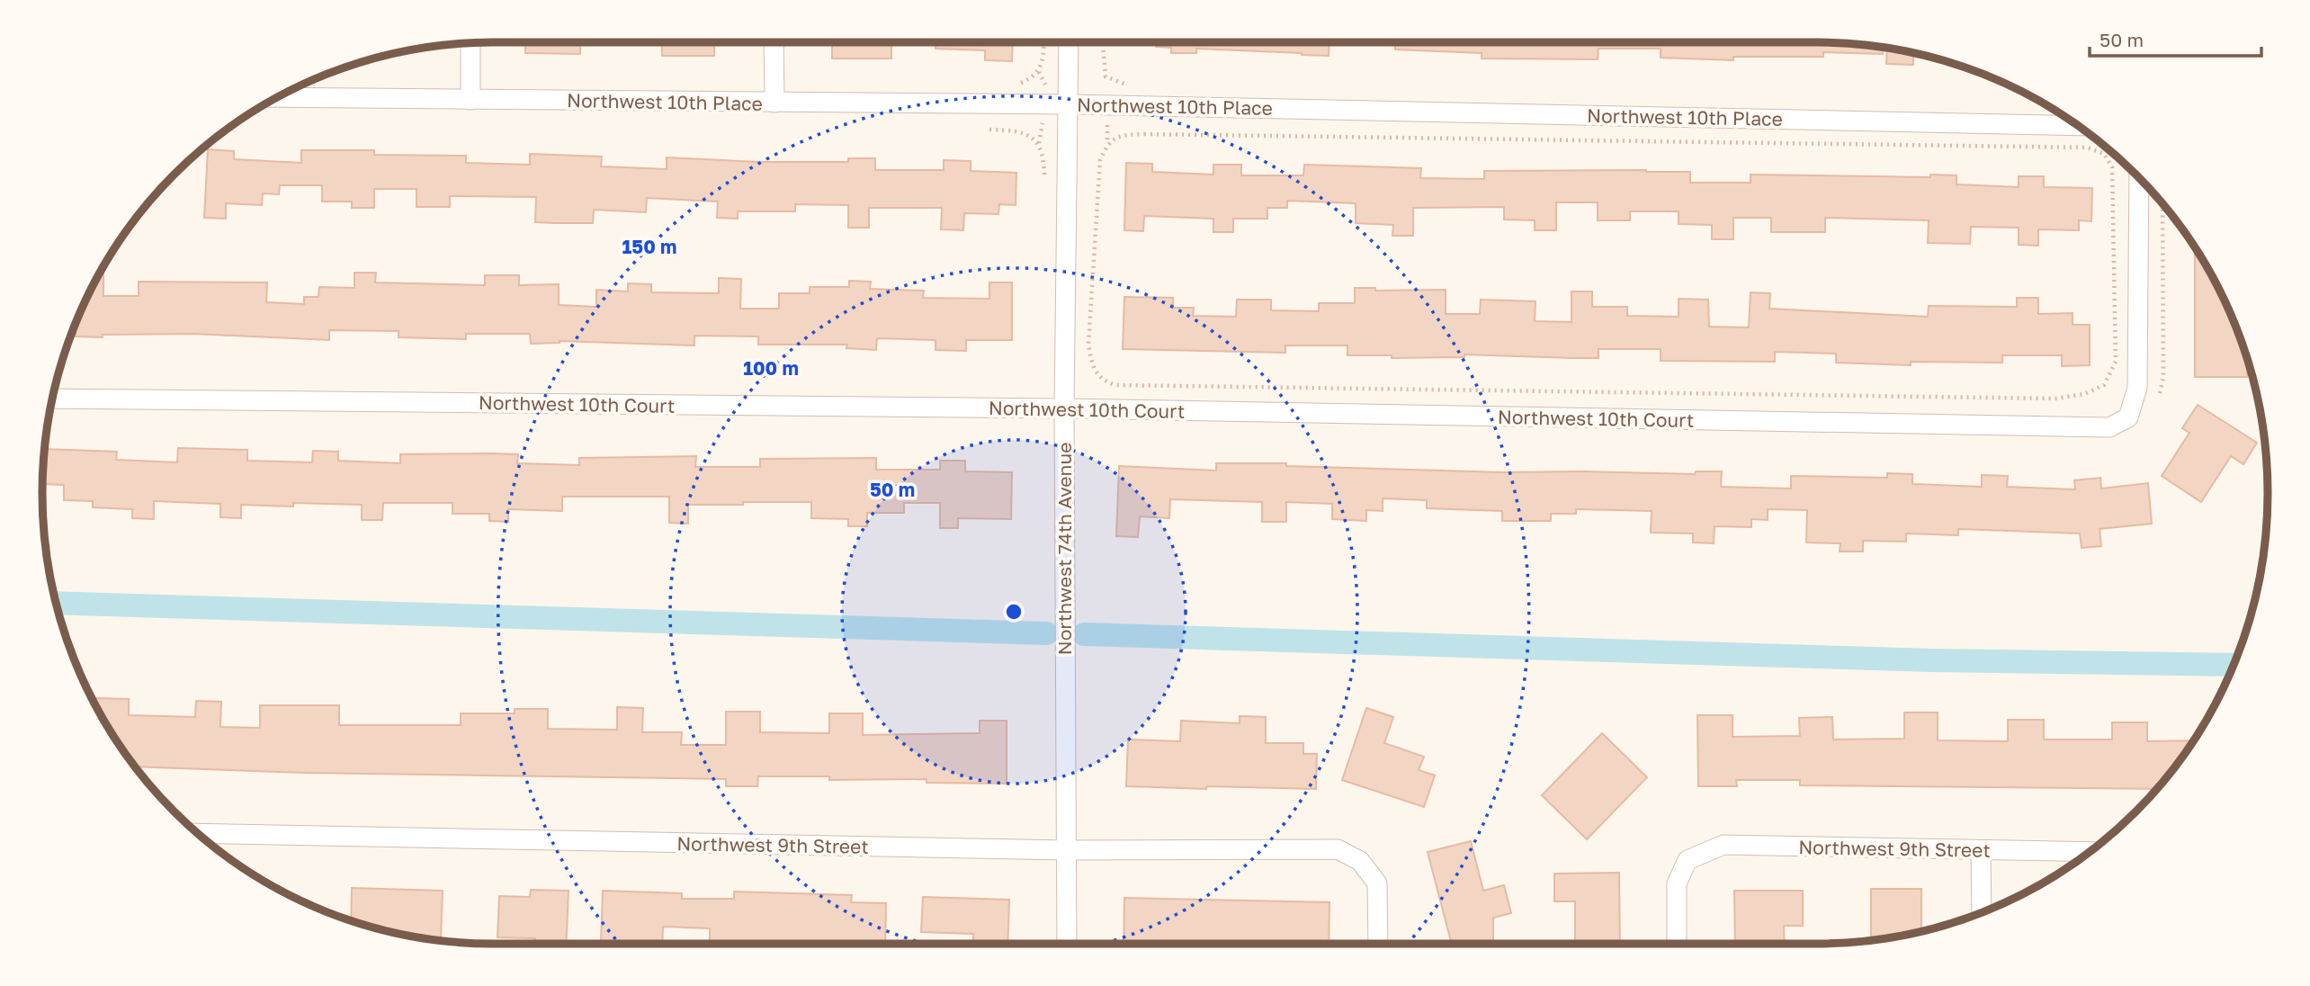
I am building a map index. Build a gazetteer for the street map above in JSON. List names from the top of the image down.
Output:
{
  "streets": {
    "street": [
      "Northwest 10th Place",
      "Northwest 10th Court",
      "Northwest 74th Avenue",
      "Northwest 9th Street"
    ]
  },
  "crossings": [
    ["Northwest 10th Place", "Northwest 74th Avenue"],
    ["Northwest 10th Court", "Northwest 74th Avenue"],
    ["Northwest 74th Avenue", "Northwest 9th Street"]
  ],
  "scale_bar": "50 m",
  "rings": ["150 m", "100 m", "50 m"]
}
